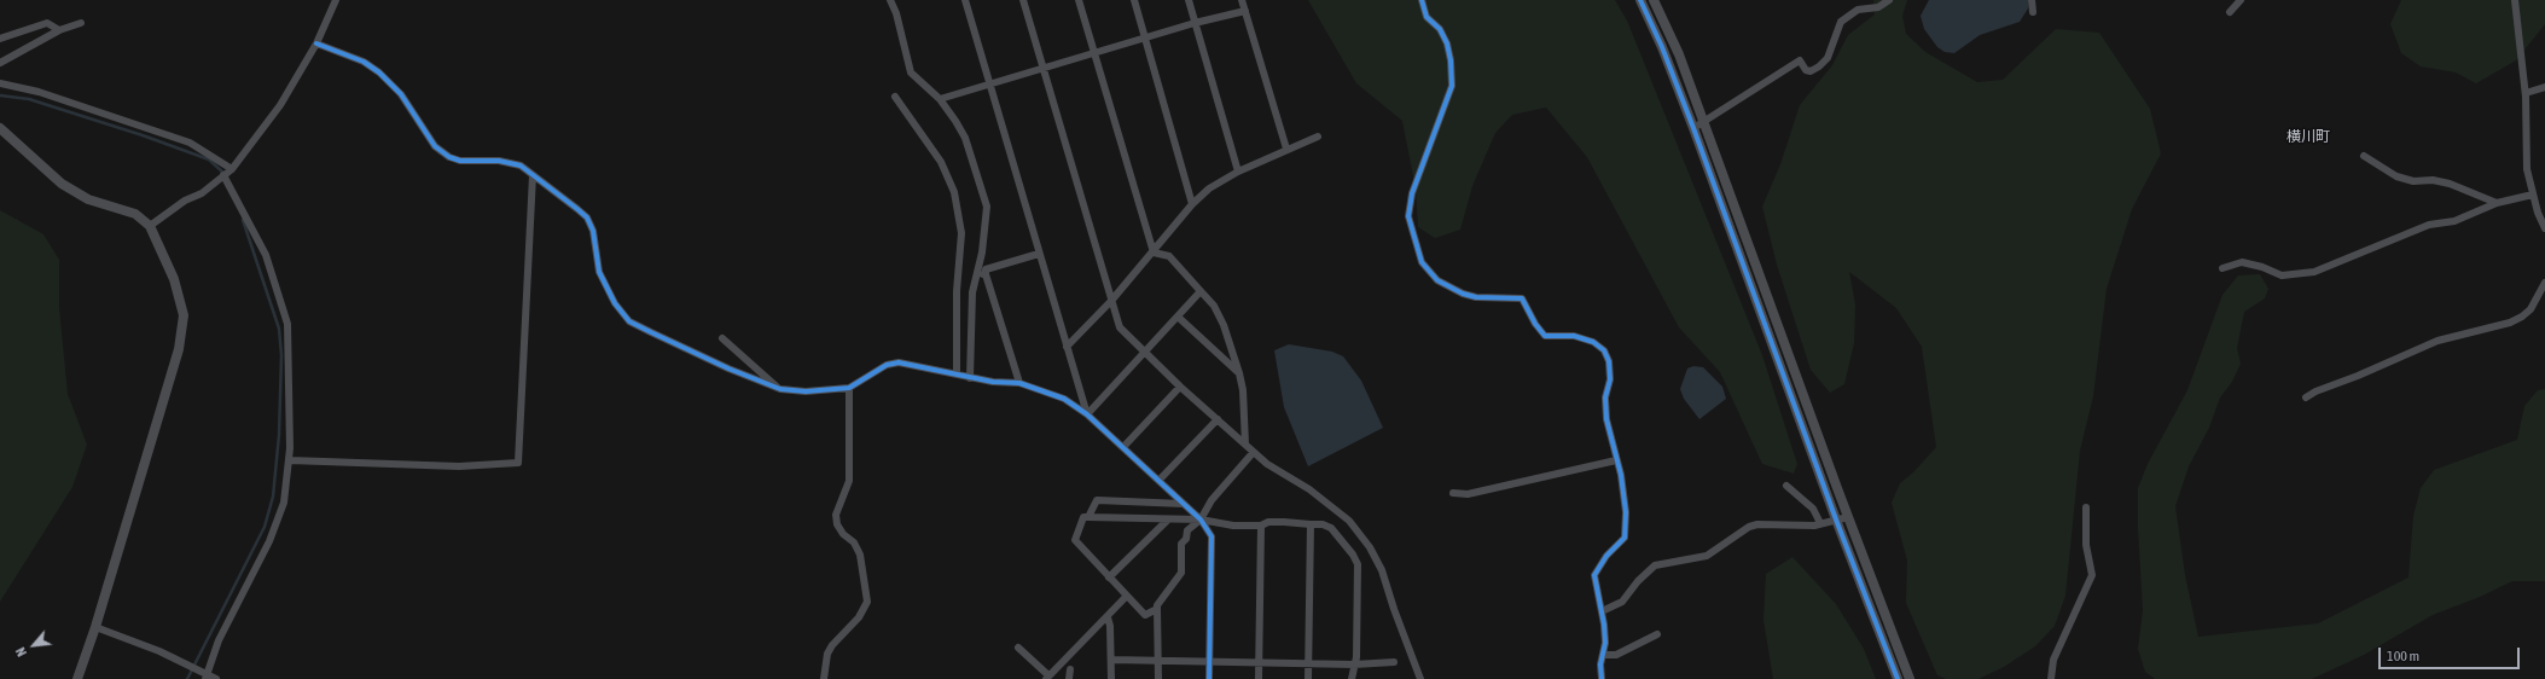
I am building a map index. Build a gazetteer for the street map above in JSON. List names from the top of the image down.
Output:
{
  "districts": ["横川町"],
  "scale_bar": "100 m",
  "north": "bottom left"
}
